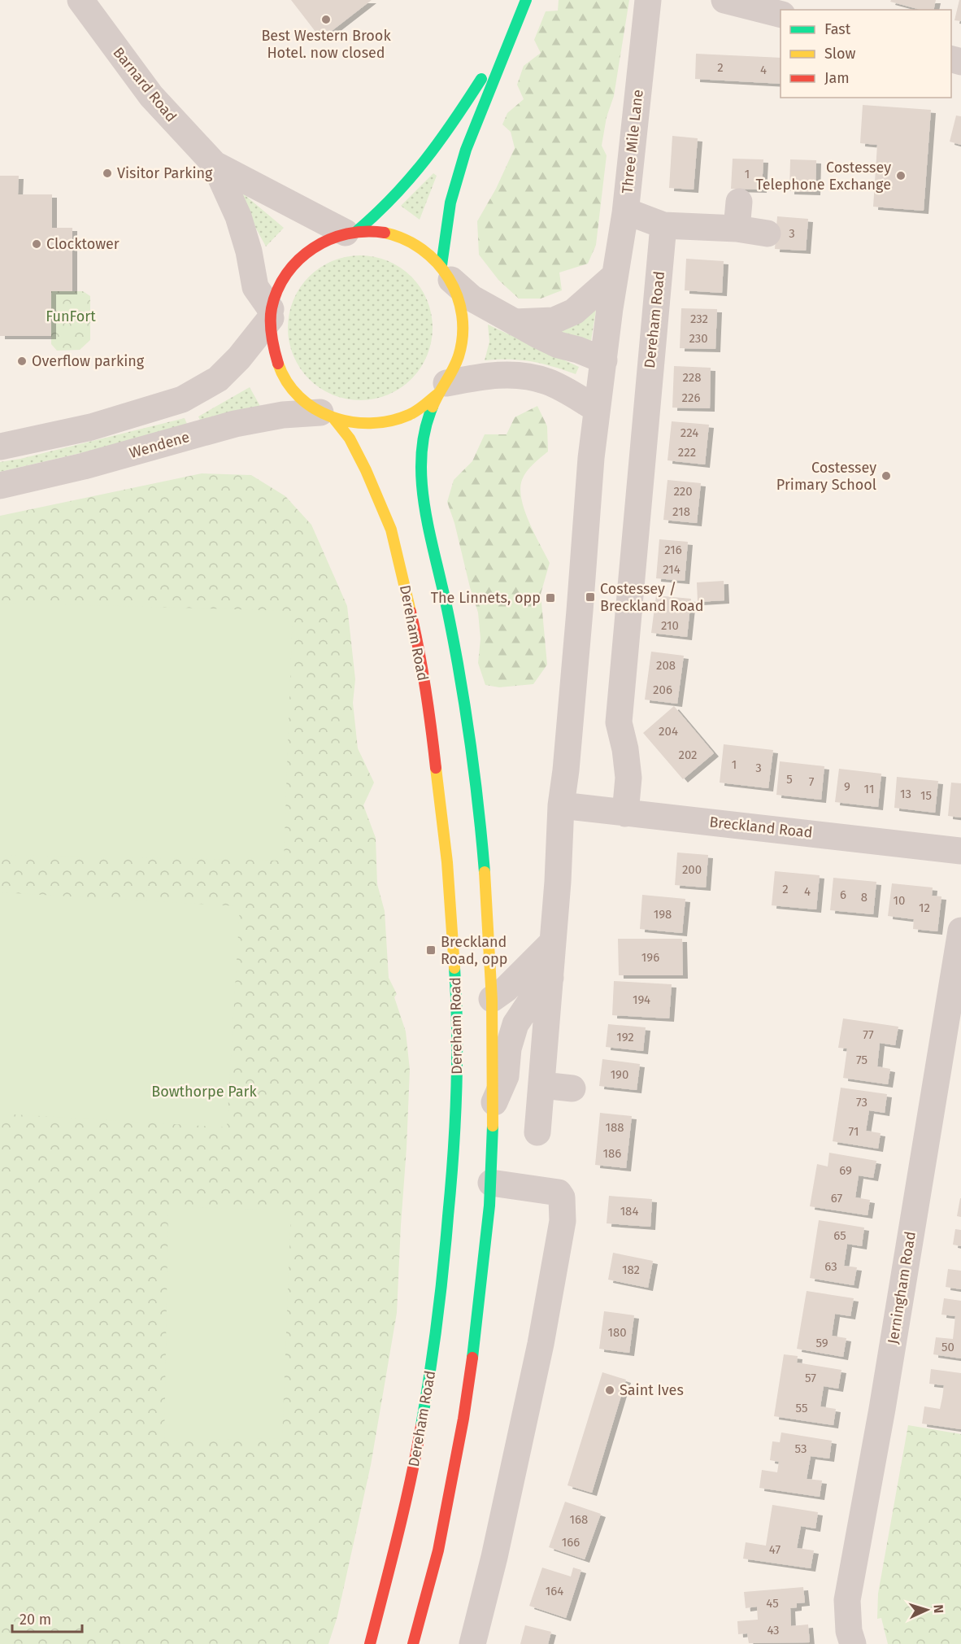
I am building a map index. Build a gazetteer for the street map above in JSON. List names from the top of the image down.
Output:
{
  "streets": {
    "highway": ["Dereham Road"],
    "street": [
      "Barnard Road",
      "Three Mile Lane",
      "Wendene",
      "Breckland Road",
      "Jerningham Road"
    ]
  },
  "crossings": [
    ["Barnard Road", "Dereham Road"],
    ["Three Mile Lane", "Dereham Road"],
    ["Dereham Road", "Wendene"],
    ["Dereham Road", "Breckland Road"]
  ],
  "parks": ["FunFort", "Bowthorpe Park"],
  "places": {
    "other": [
      "Best Western Brook Hotel. now closed",
      "Visitor Parking",
      "Costessey Telephone Exchange",
      "Clocktower",
      "Overflow parking",
      "Costessey Primary School",
      "Saint Ives"
    ],
    "transit": ["Costessey / Breckland Road", "The Linnets, opp", "Breckland Road, opp"]
  },
  "house_numbers": [
    "2",
    "4",
    "1",
    "3",
    "232",
    "230",
    "228",
    "226",
    "224",
    "222",
    "220",
    "218",
    "216",
    "214",
    "210",
    "208",
    "206",
    "204",
    "202",
    "1",
    "3",
    "5",
    "7",
    "9",
    "11",
    "13",
    "15",
    "200",
    "2",
    "4",
    "6",
    "8",
    "10",
    "12",
    "198",
    "196",
    "194",
    "77",
    "192",
    "75",
    "190",
    "73",
    "188",
    "71",
    "186",
    "69",
    "67",
    "184",
    "65",
    "63",
    "182",
    "180",
    "59",
    "50",
    "57",
    "55",
    "53",
    "168",
    "166",
    "47",
    "164",
    "45",
    "43"
  ],
  "legend": ["Fast", "Slow", "Jam"],
  "scale_bar": "20 m",
  "north": "right"
}
